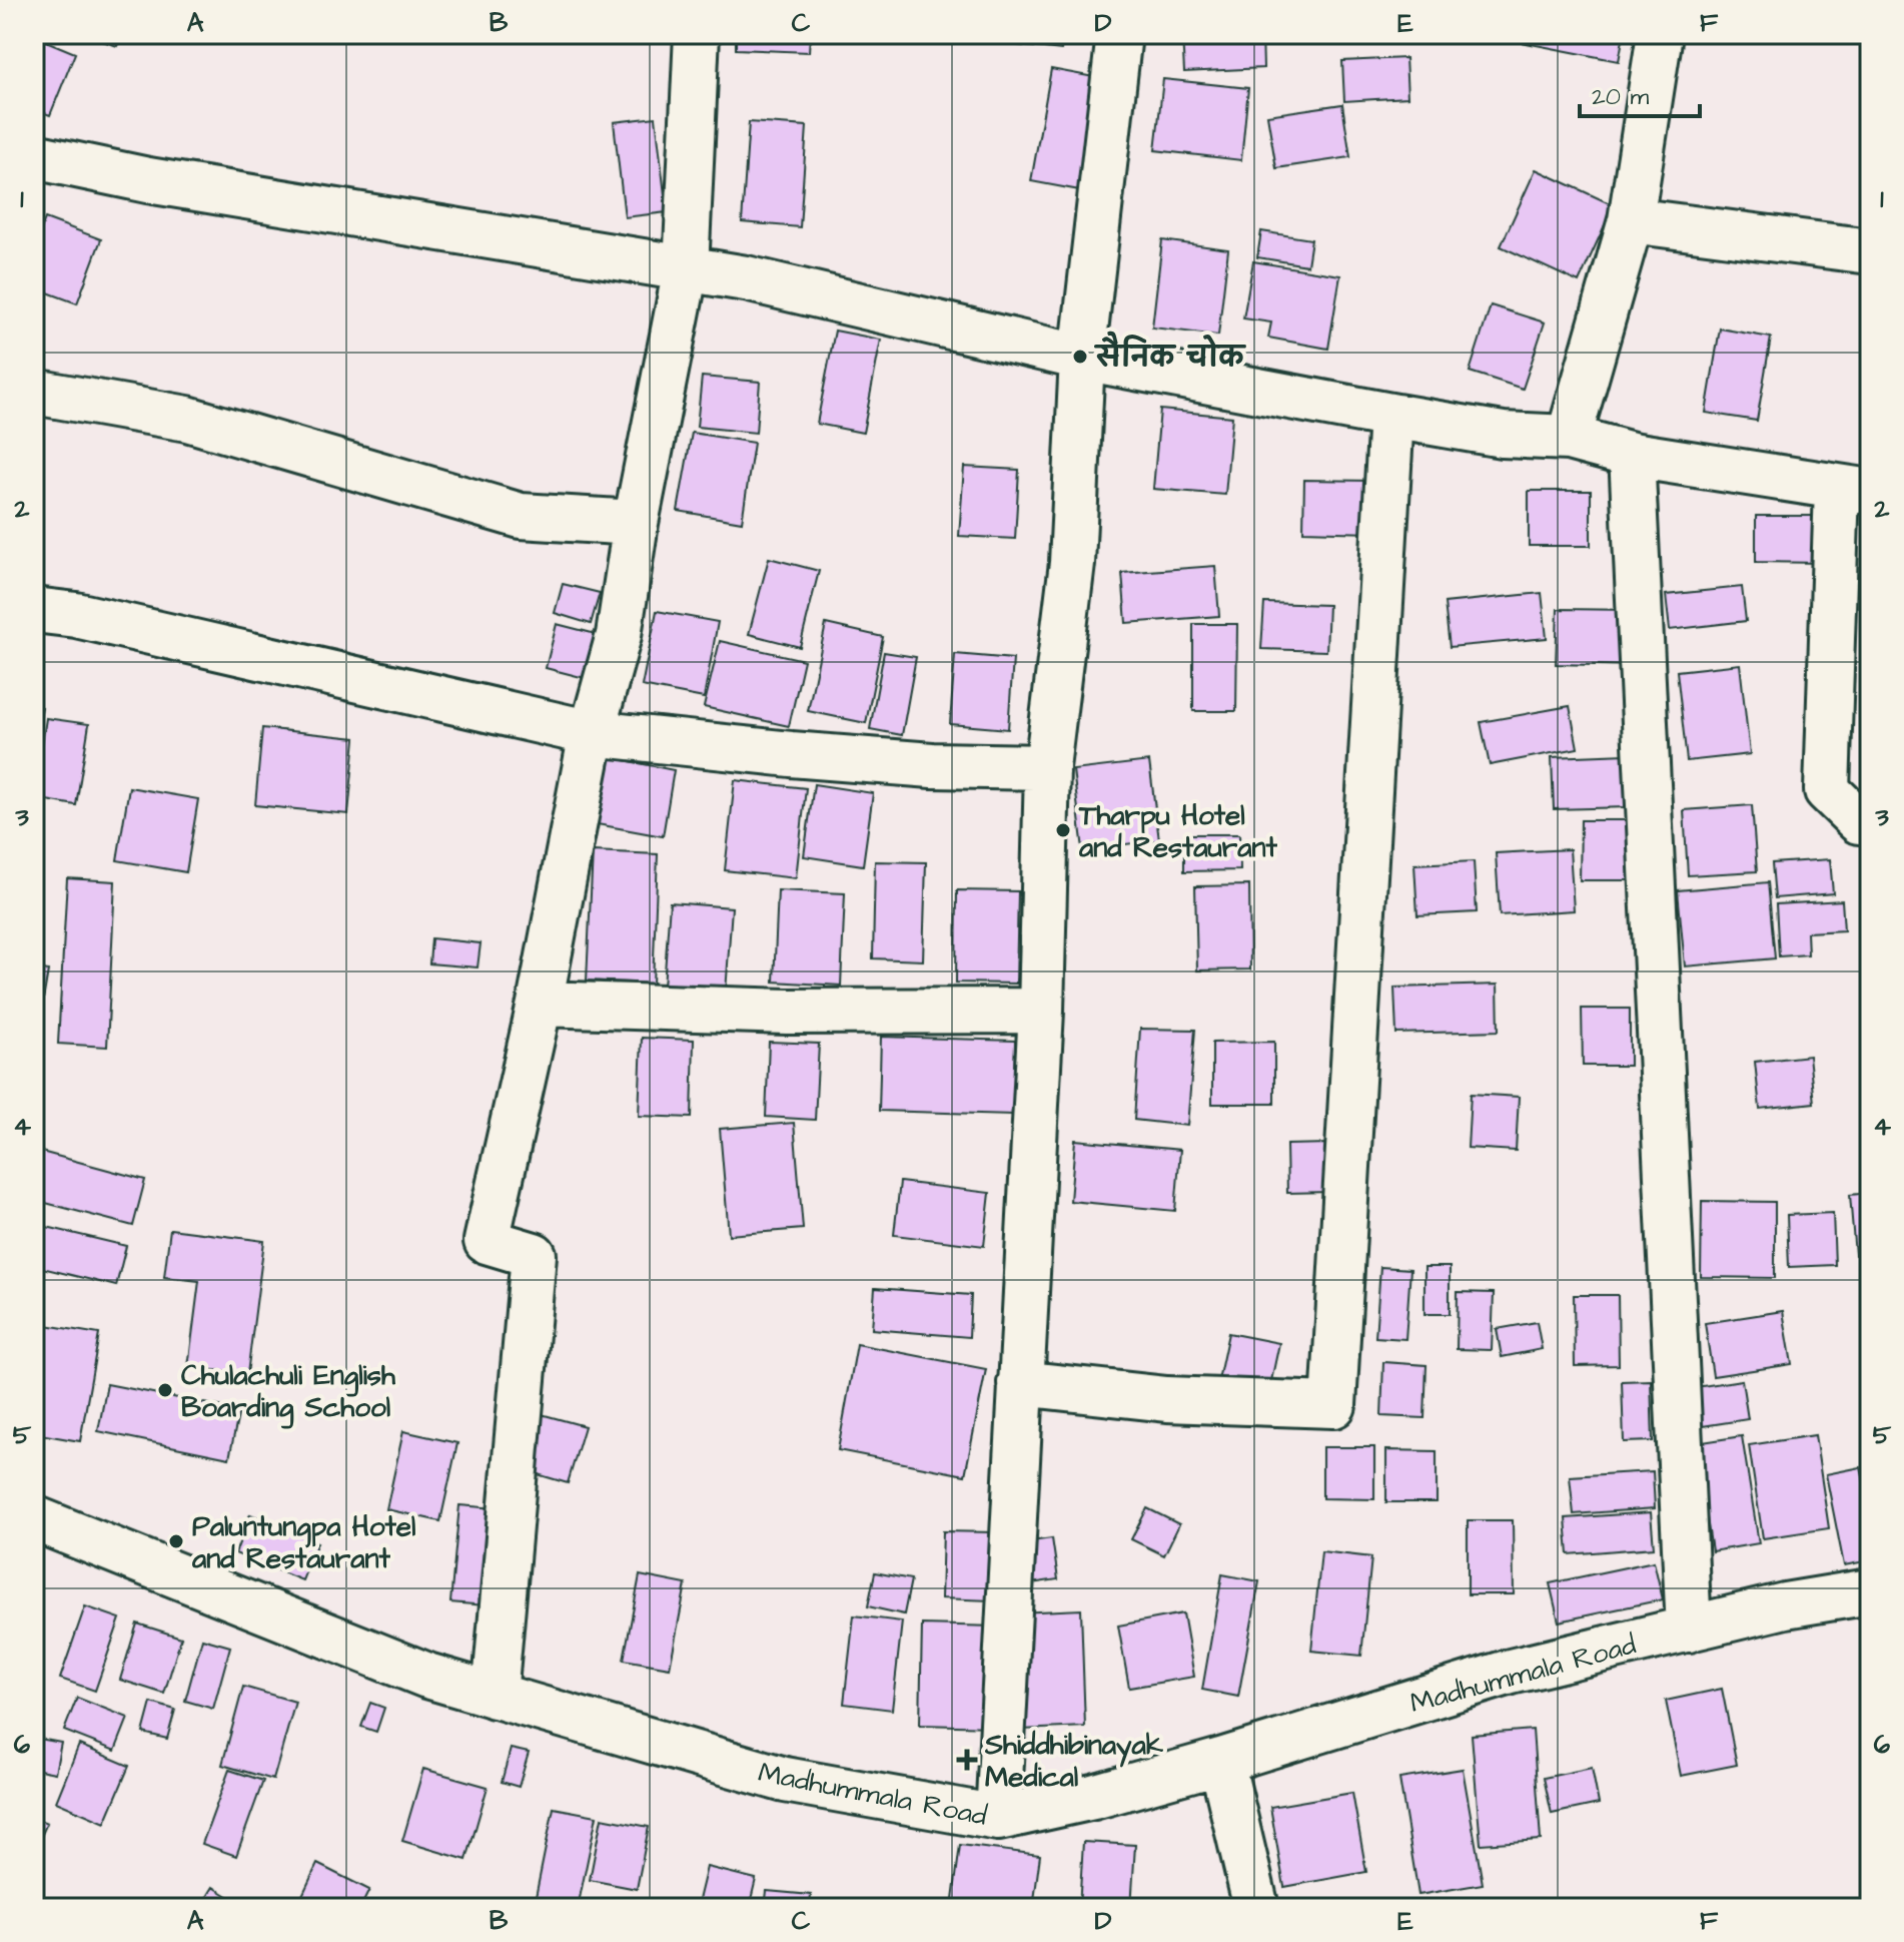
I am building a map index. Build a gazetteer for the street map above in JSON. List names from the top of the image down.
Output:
{
  "streets": {
    "street": ["Madhummala Road"]
  },
  "places": {
    "other": [
      "सैनिक चोक",
      "Tharpu Hotel and Restaurant",
      "Chulachuli English Boarding School",
      "Paluntungpa Hotel and Restaurant"
    ],
    "health": ["Shiddhibinayak Medical"]
  },
  "scale_bar": "20 m",
  "grid": {
    "columns": [
      "A",
      "B",
      "C",
      "D",
      "E",
      "F"
    ],
    "rows": [
      "1",
      "2",
      "3",
      "4",
      "5",
      "6"
    ]
  }
}
